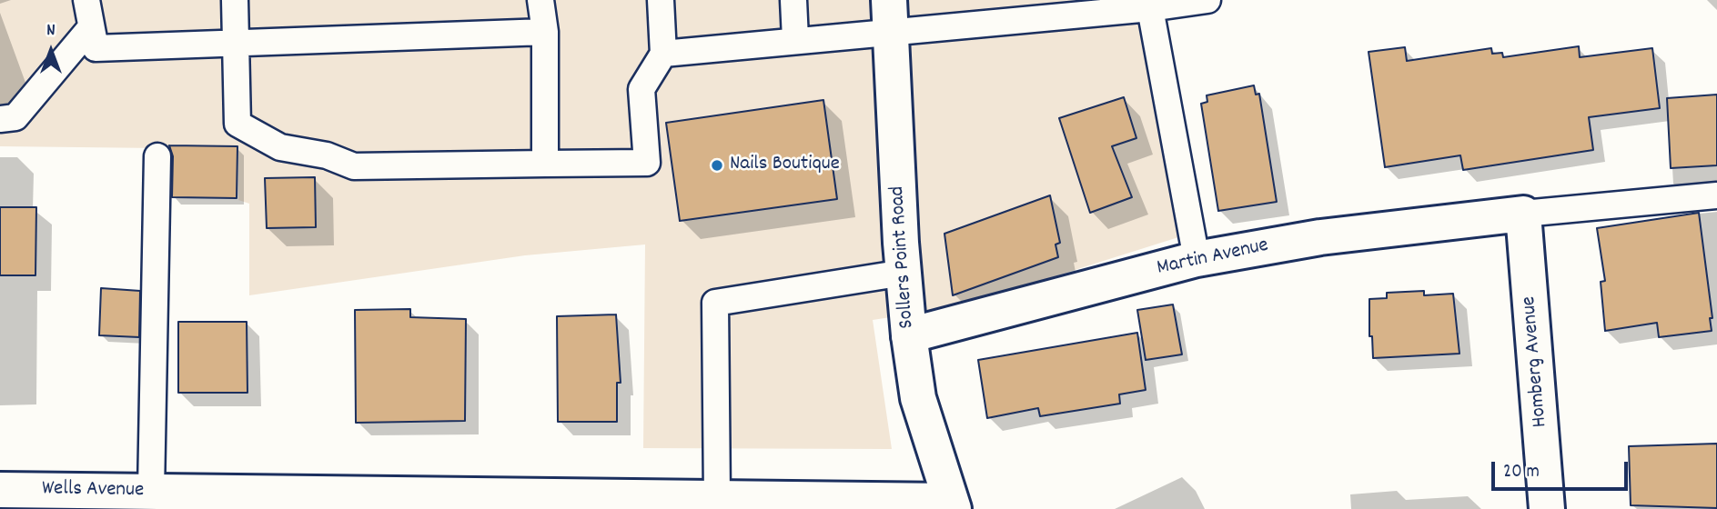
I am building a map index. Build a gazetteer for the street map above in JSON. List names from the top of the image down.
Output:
{
  "streets": {
    "street": [
      "Sollers Point Road",
      "Martin Avenue",
      "Homberg Avenue",
      "Wells Avenue"
    ]
  },
  "crossings": [
    ["Sollers Point Road", "Martin Avenue"],
    ["Sollers Point Road", "Wells Avenue"],
    ["Martin Avenue", "Homberg Avenue"]
  ],
  "places": ["Nails Boutique"],
  "scale_bar": "20 m",
  "north": "top"
}
